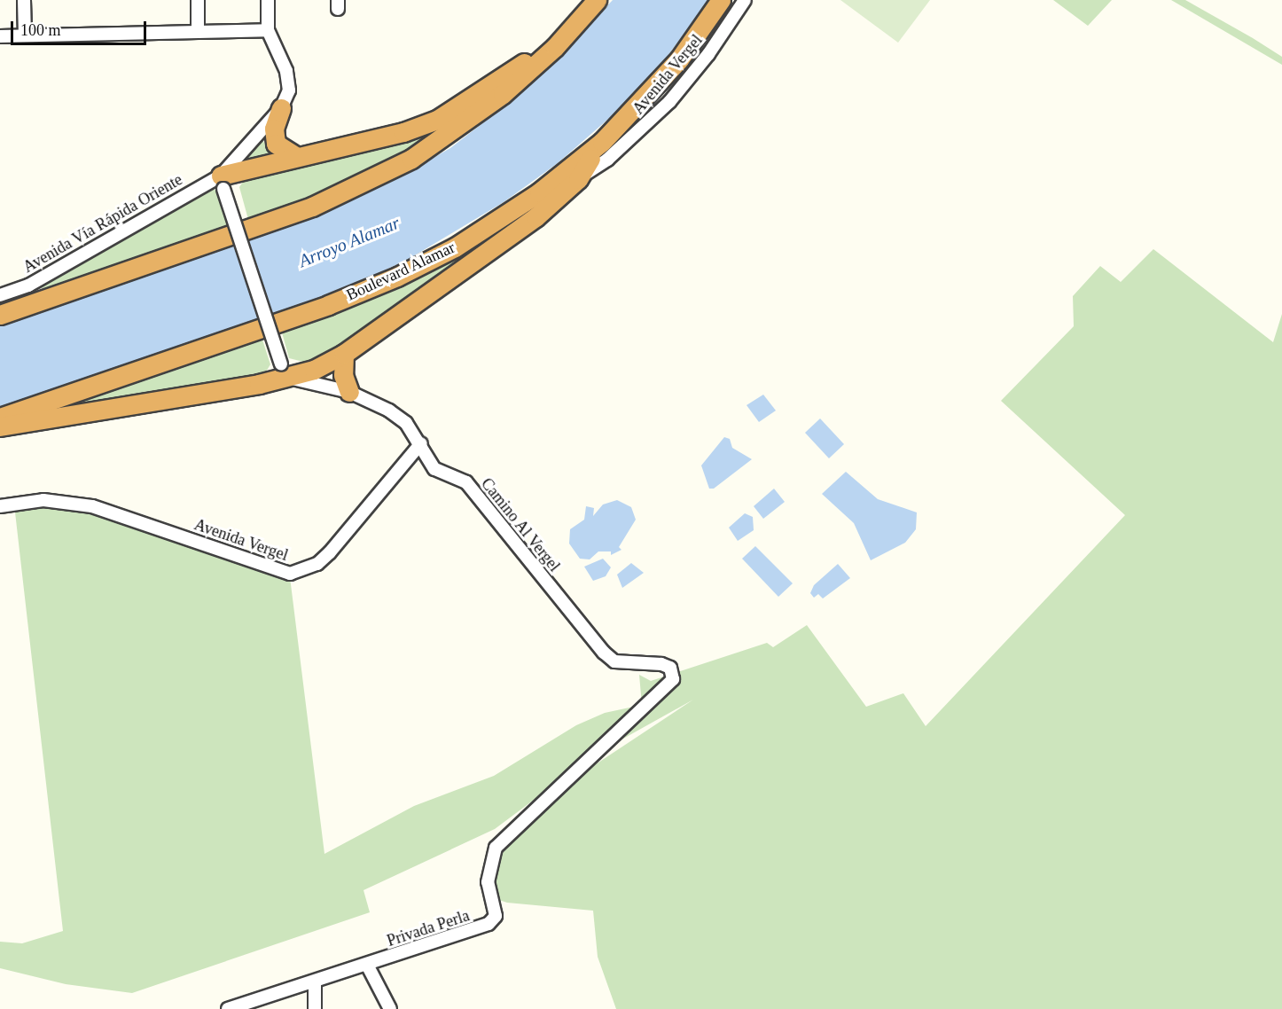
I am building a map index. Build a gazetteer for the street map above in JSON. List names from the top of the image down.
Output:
{
  "streets": {
    "highway": ["Boulevard Alamar"],
    "street": [
      "Avenida Vergel",
      "Avenida Vía Rápida Oriente",
      "Camino Al Vergel",
      "Privada Perla"
    ]
  },
  "crossings": [
    ["Avenida Vergel", "Camino Al Vergel"],
    ["Camino Al Vergel", "Privada Perla"]
  ],
  "water": ["Arroyo Alamar"],
  "scale_bar": "100 m"
}
